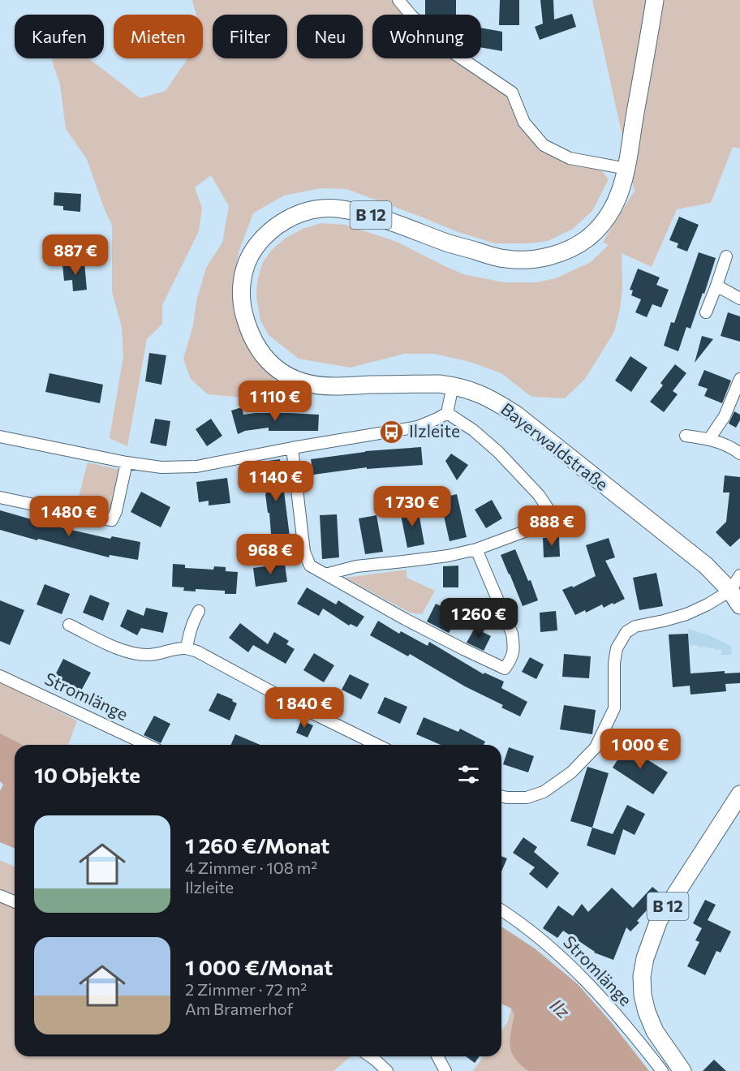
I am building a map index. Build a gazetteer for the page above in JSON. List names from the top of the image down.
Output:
{
  "streets": {
    "main road": ["B 12", "Bayerwaldstraße"],
    "street": ["Stromlänge"]
  },
  "water": ["Ilz"],
  "places": {
    "bus stop": ["Ilzleite"]
  },
  "page": {
    "chip": [
      "Kaufen",
      "Mieten",
      "Filter",
      "Neu",
      "Wohnung"
    ],
    "price": [
      "887 €",
      "1 110 €",
      "1 140 €",
      "1 730 €",
      "1 480 €",
      "888 €",
      "968 €",
      "1 260 €",
      "1 840 €",
      "1 000 €"
    ],
    "heading": "10 Objekte",
    "list": [
      {
        "name": "1 260 €/Monat",
        "note": "4 Zimmer · 108 m² · Ilzleite"
      },
      {
        "name": "1 000 €/Monat",
        "note": "2 Zimmer · 72 m² · Am Bramerhof"
      }
    ]
  }
}
